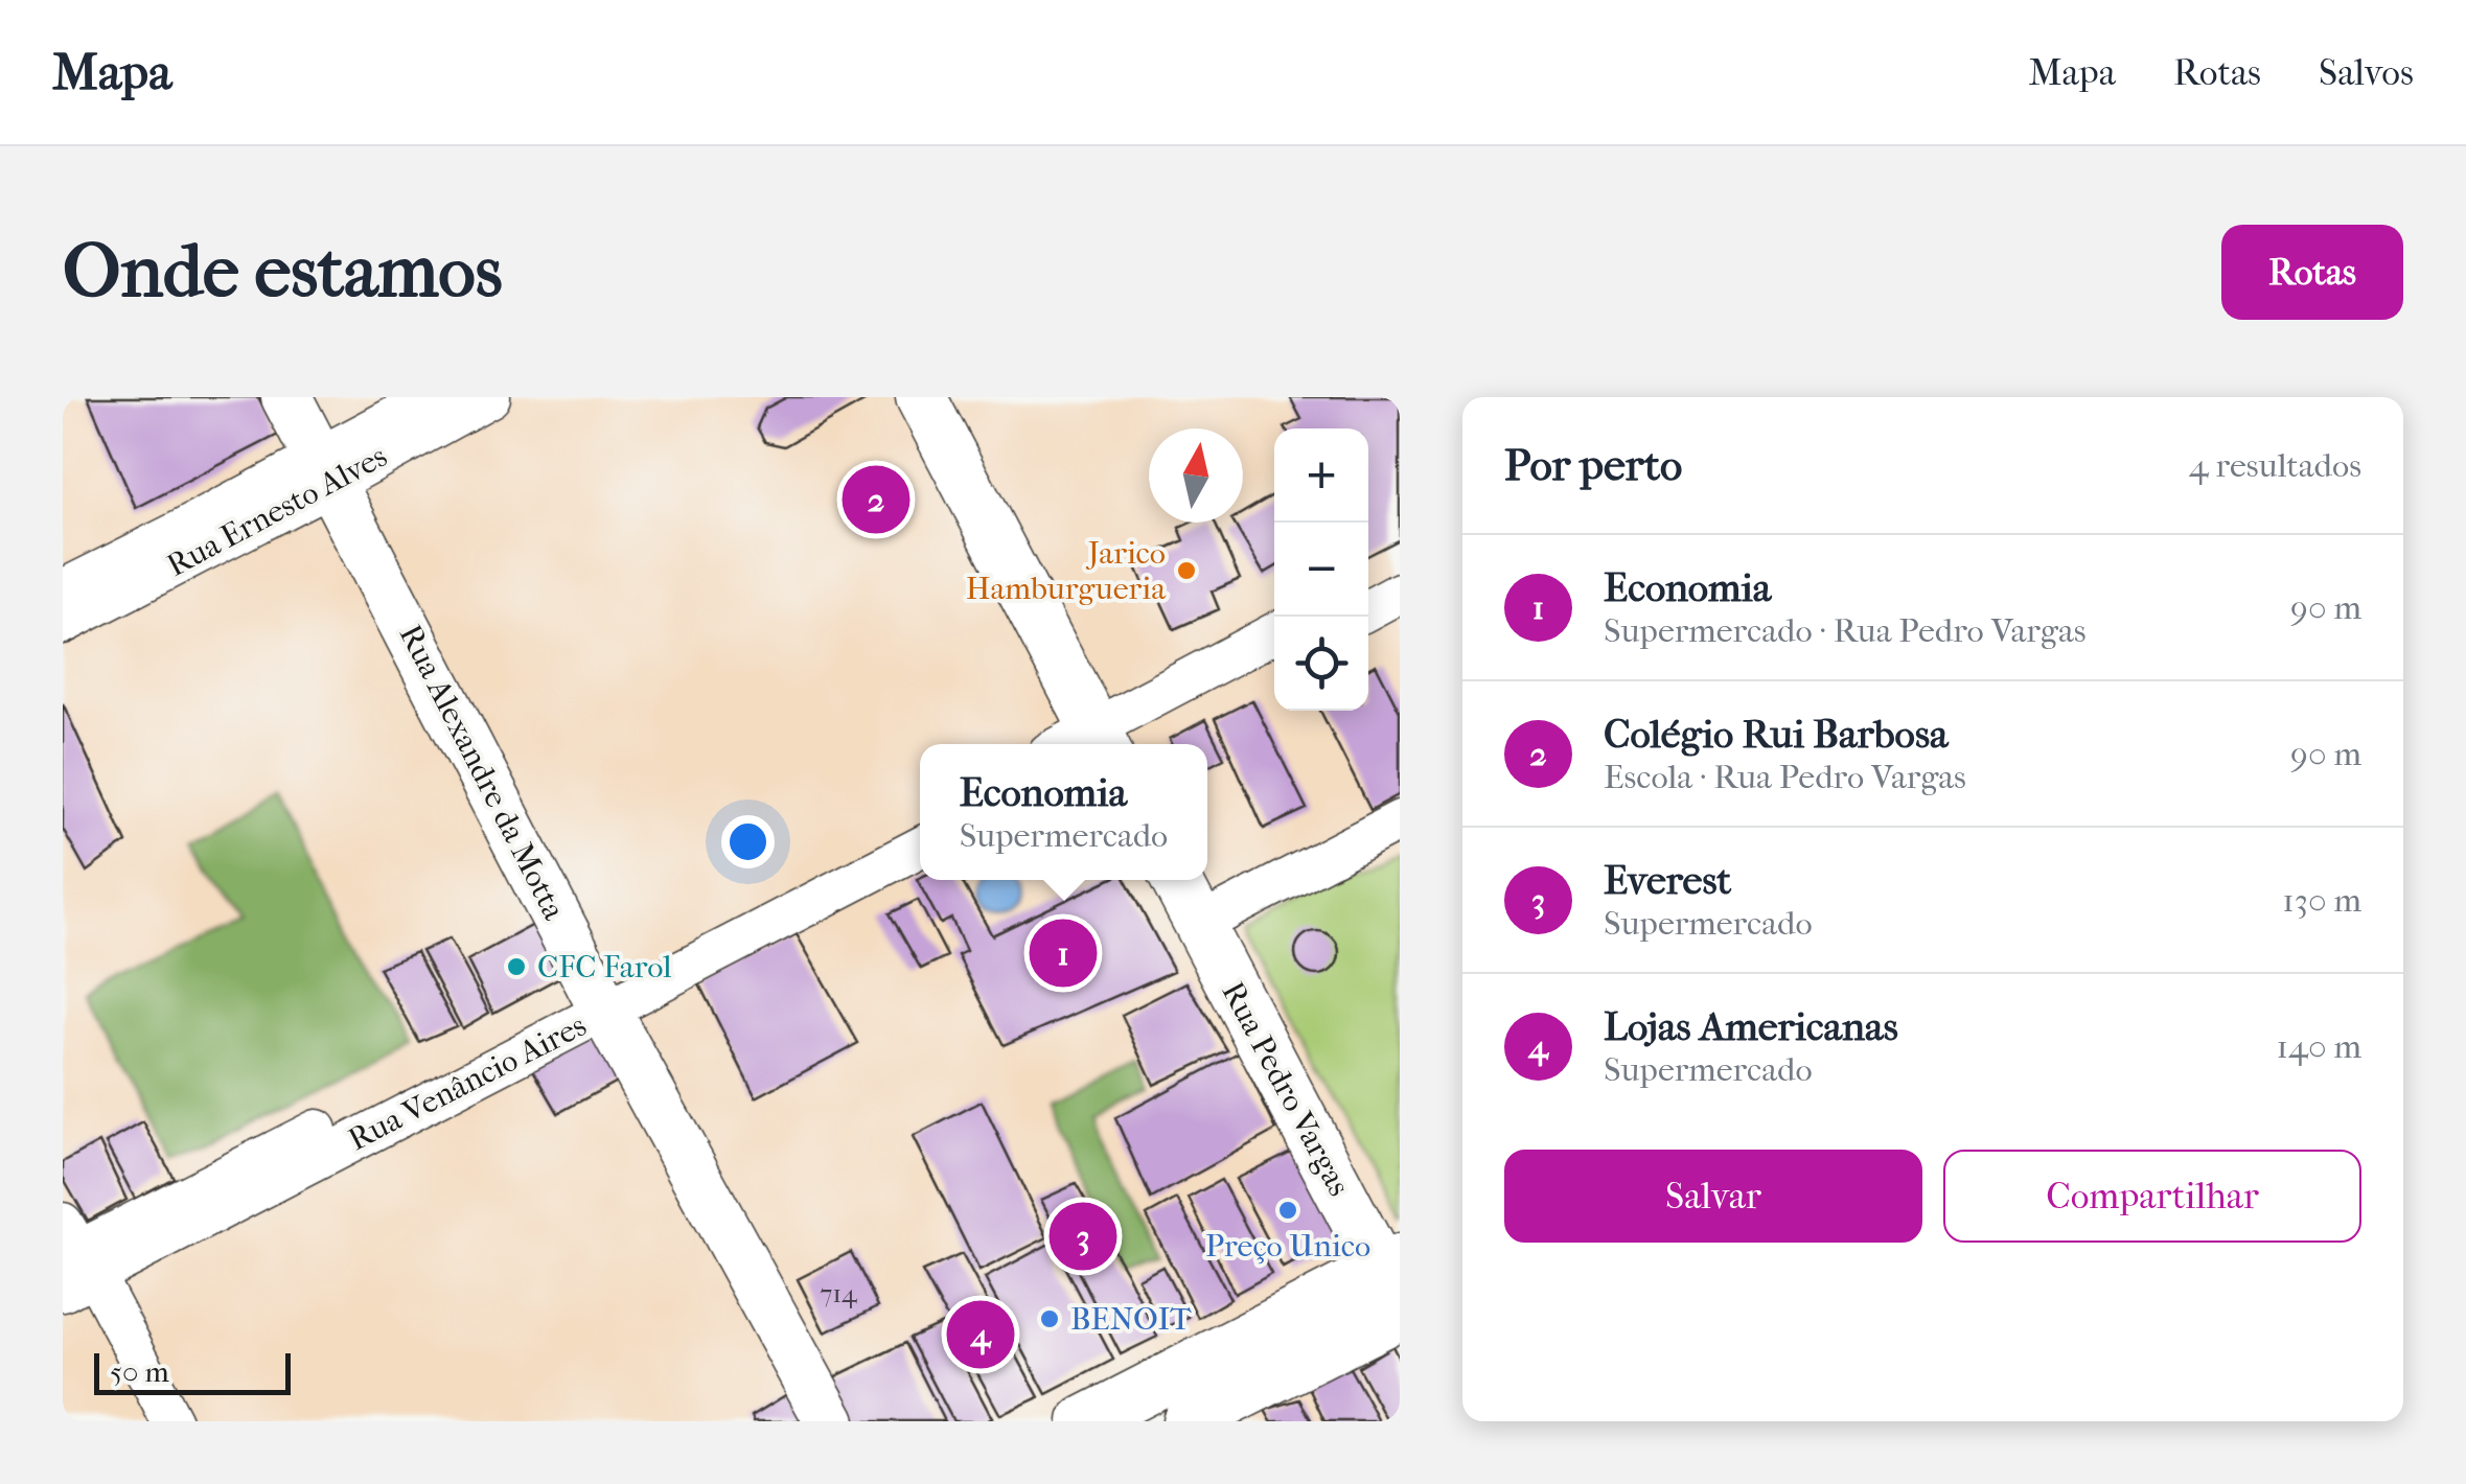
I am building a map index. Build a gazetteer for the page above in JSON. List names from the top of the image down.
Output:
{
  "streets": {
    "main road": ["Rua Alexandre da Motta", "Rua Pedro Vargas"],
    "street": ["Rua Ernesto Alves", "Rua Venâncio Aires"]
  },
  "crossings": [
    ["Rua Ernesto Alves", "Rua Alexandre da Motta"],
    ["Rua Alexandre da Motta", "Rua Venâncio Aires"]
  ],
  "places": [
    "Jarico Hamburgueria",
    "CFC Farol",
    "Preço Unico",
    "BENOIT"
  ],
  "house_numbers": ["714"],
  "scale_bar": "50 m",
  "north": "top",
  "page": {
    "header": "Mapa",
    "nav": ["Mapa", "Rotas", "Salvos"],
    "buttons": [
      "Rotas",
      ["Salvar", "Compartilhar"]
    ],
    "title": "Onde estamos",
    "heading": ["Por perto", "4 resultados"],
    "map_buttons": ["+", "−"],
    "pins": [
      "2",
      "1",
      "3",
      "4"
    ],
    "list": [
      {
        "mark": "1",
        "name": "Economia",
        "note": "Supermercado · Rua Pedro Vargas",
        "value": "90 m"
      },
      {
        "mark": "2",
        "name": "Colégio Rui Barbosa",
        "note": "Escola · Rua Pedro Vargas",
        "value": "90 m"
      },
      {
        "mark": "3",
        "name": "Everest",
        "note": "Supermercado",
        "value": "130 m"
      },
      {
        "mark": "4",
        "name": "Lojas Americanas",
        "note": "Supermercado",
        "value": "140 m"
      }
    ],
    "popup": ["Economia", "Supermercado"],
    "scale": "50 m"
  }
}
